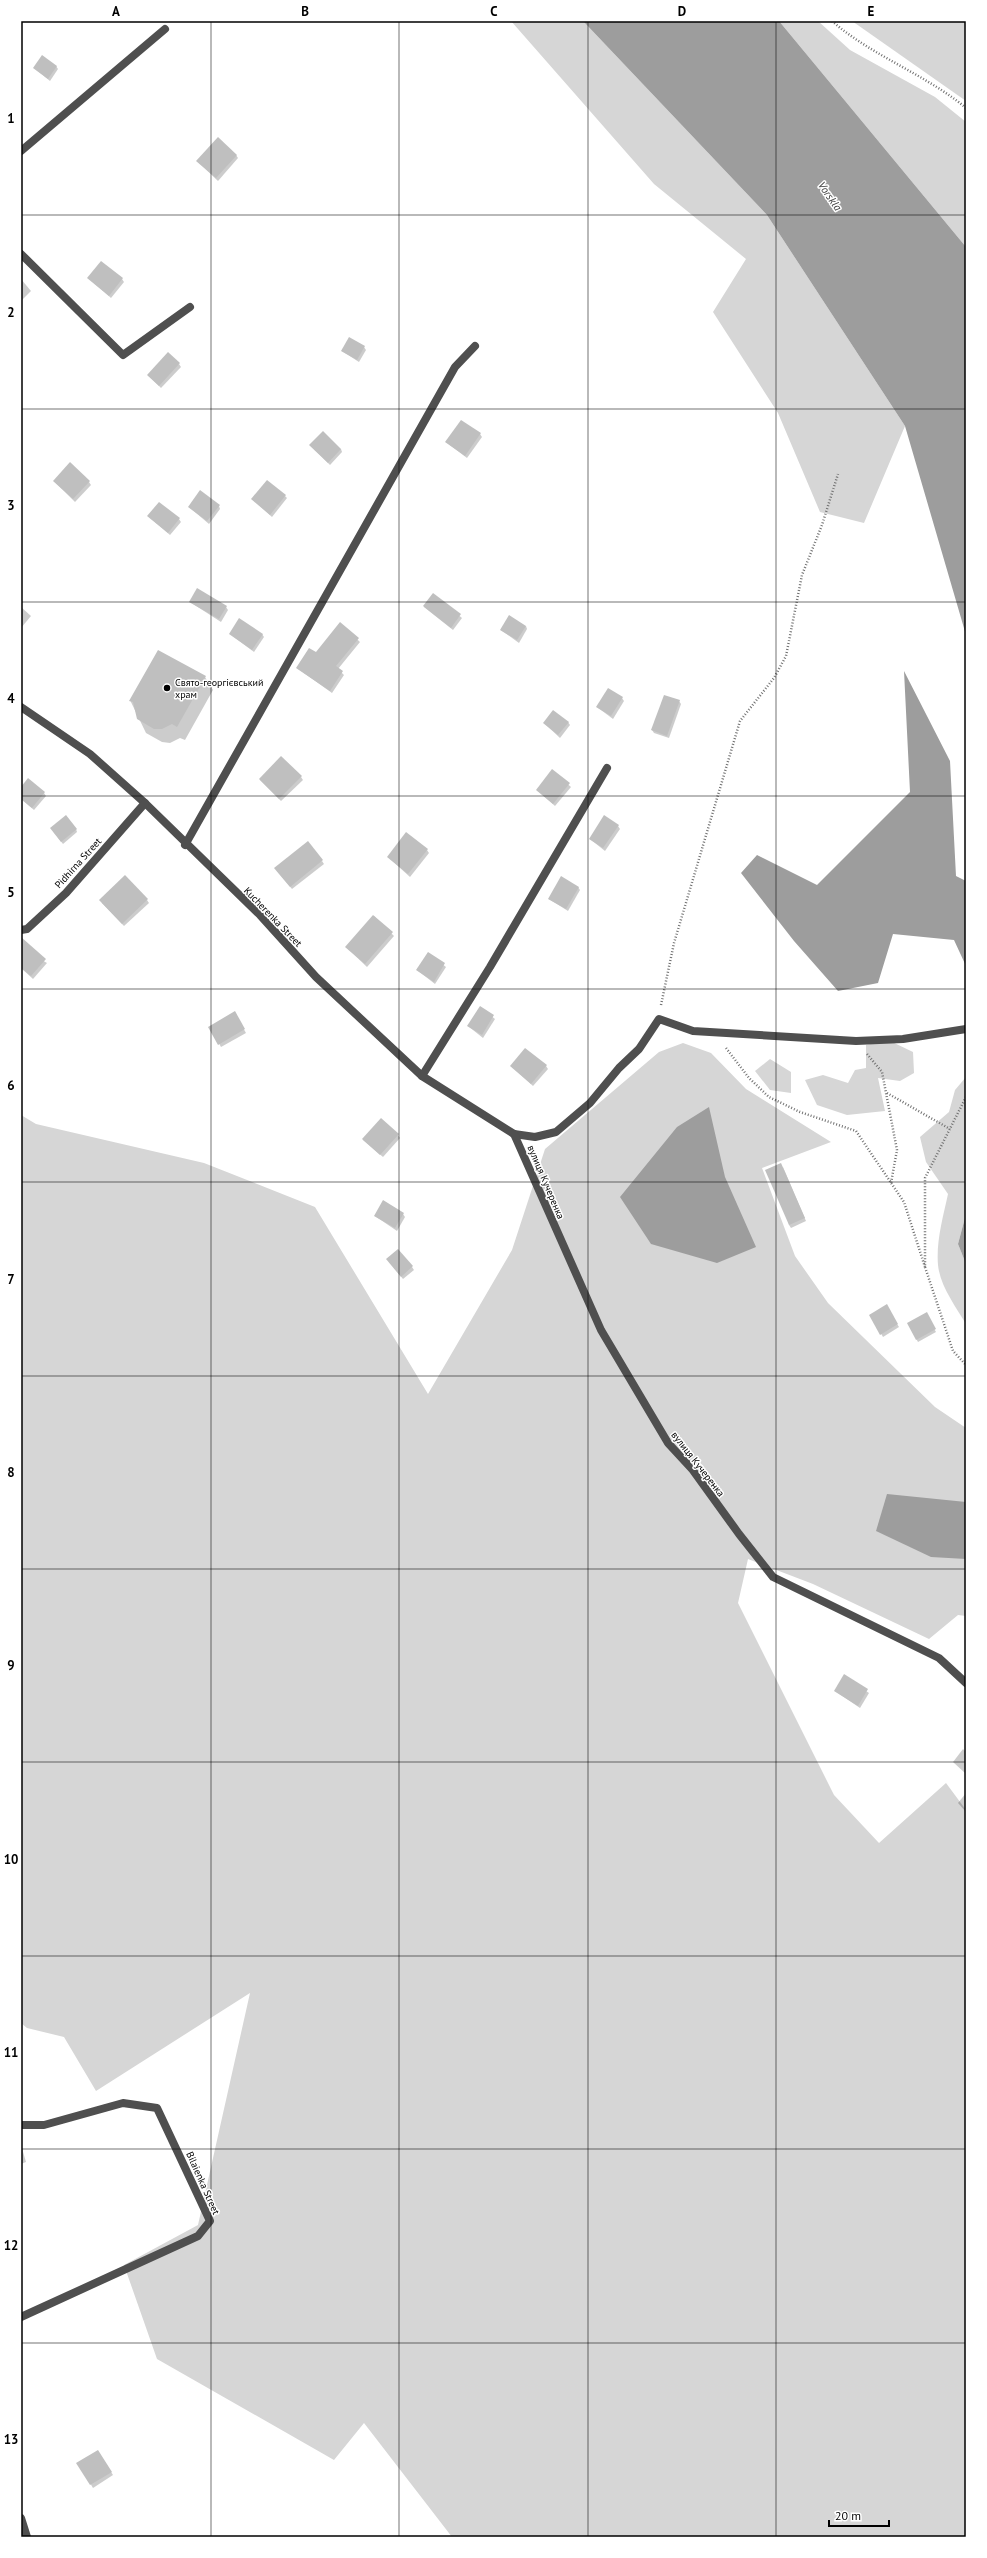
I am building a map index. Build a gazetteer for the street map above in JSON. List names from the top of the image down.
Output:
{
  "streets": {
    "street": [
      "Pidhirna Street",
      "Kucherenka Street",
      "вулиця Кучеренка",
      "Bilaienka Street"
    ]
  },
  "crossings": [
    ["Pidhirna Street", "Kucherenka Street"],
    ["Kucherenka Street", "вулиця Кучеренка"]
  ],
  "water": ["Vorskla"],
  "places": ["Свято-георгієвський храм"],
  "scale_bar": "20 m",
  "grid": {
    "columns": [
      "A",
      "B",
      "C",
      "D",
      "E"
    ],
    "rows": [
      "1",
      "2",
      "3",
      "4",
      "5",
      "6",
      "7",
      "8",
      "9",
      "10",
      "11",
      "12",
      "13"
    ]
  }
}
